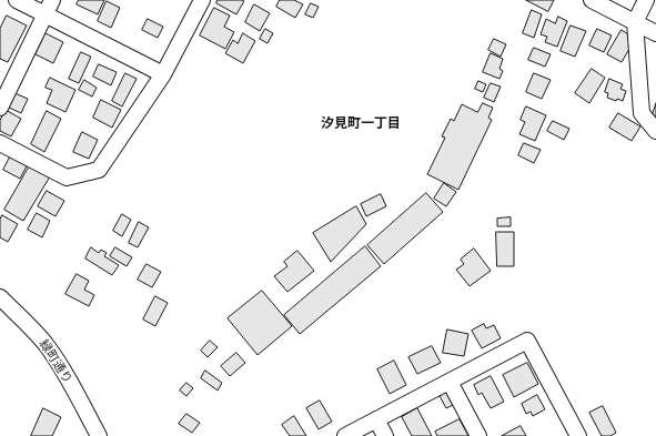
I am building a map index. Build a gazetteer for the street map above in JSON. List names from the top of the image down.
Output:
{
  "streets": {
    "street": ["緑町通り"]
  },
  "districts": ["汐見町一丁目"]
}
